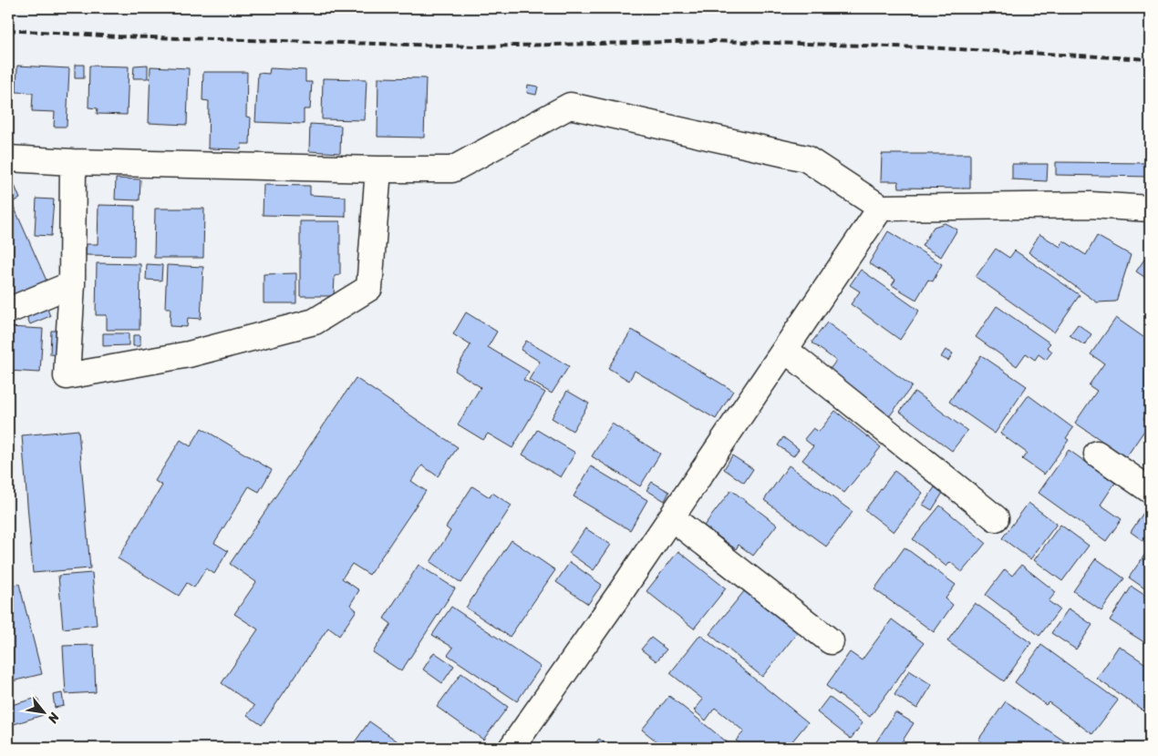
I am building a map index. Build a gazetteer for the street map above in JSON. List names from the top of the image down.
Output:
{
  "north": "bottom right"
}
